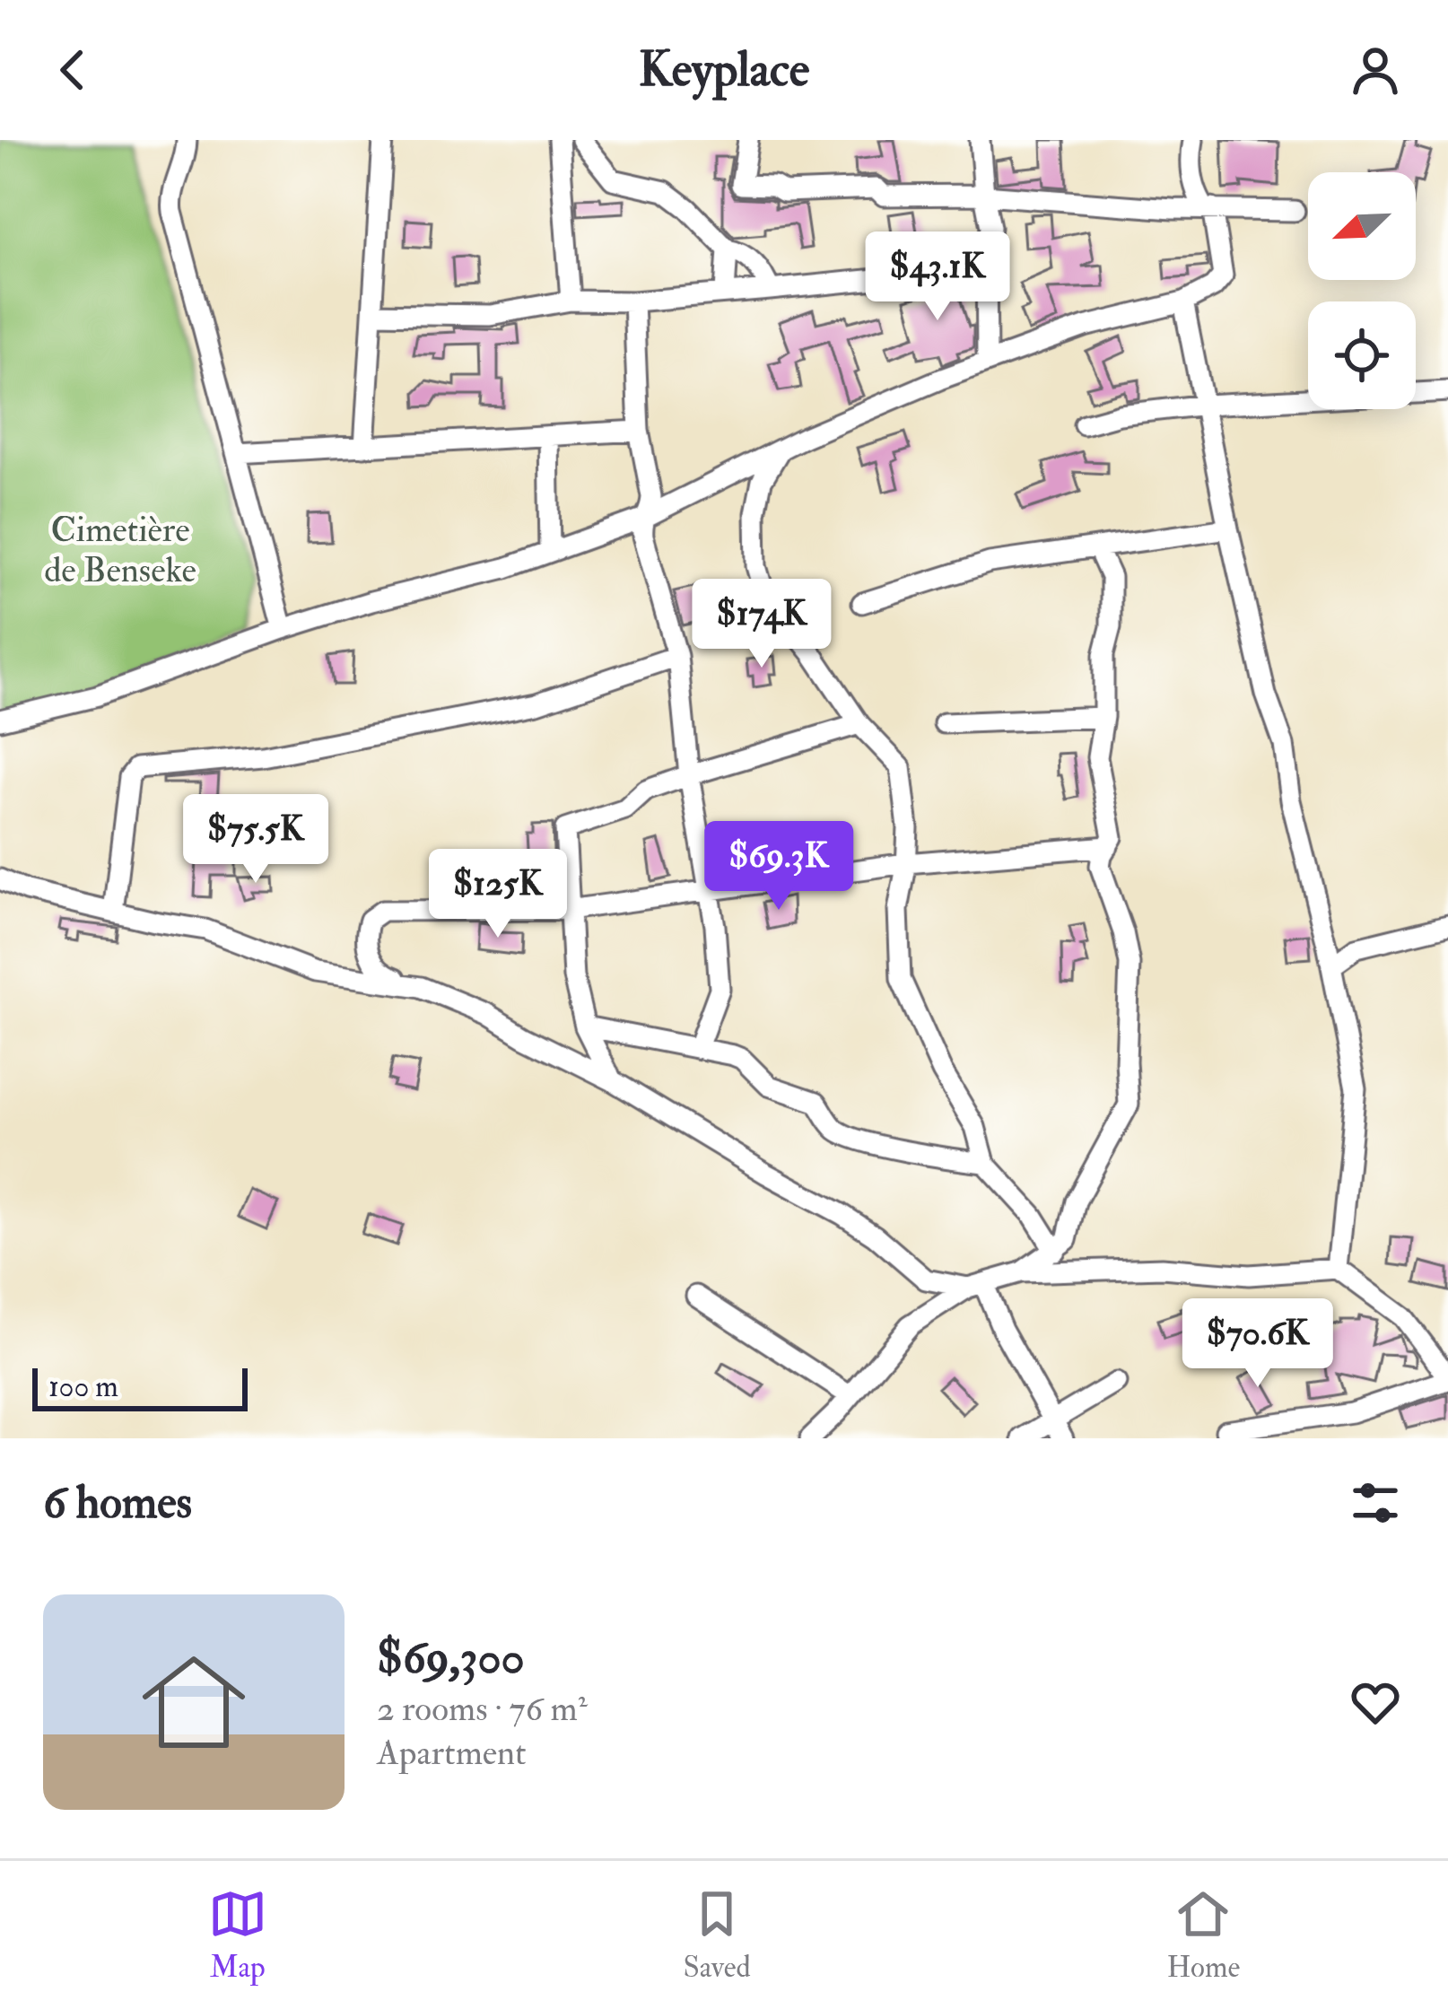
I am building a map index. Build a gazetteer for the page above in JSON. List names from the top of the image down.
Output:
{
  "parks": ["Cimetière de Benseke"],
  "scale_bar": "100 m",
  "north": "bottom left",
  "page": {
    "header": "Keyplace",
    "price": [
      "$43.1K",
      "$174K",
      "$75.5K",
      "$69.3K",
      "$125K",
      "$70.6K"
    ],
    "scale": "100 m",
    "heading": "6 homes",
    "list": [
      {
        "name": "$69,300",
        "note": "2 rooms · 76 m² · Apartment"
      }
    ],
    "tabs": ["Map", "Saved", "Home"]
  }
}
